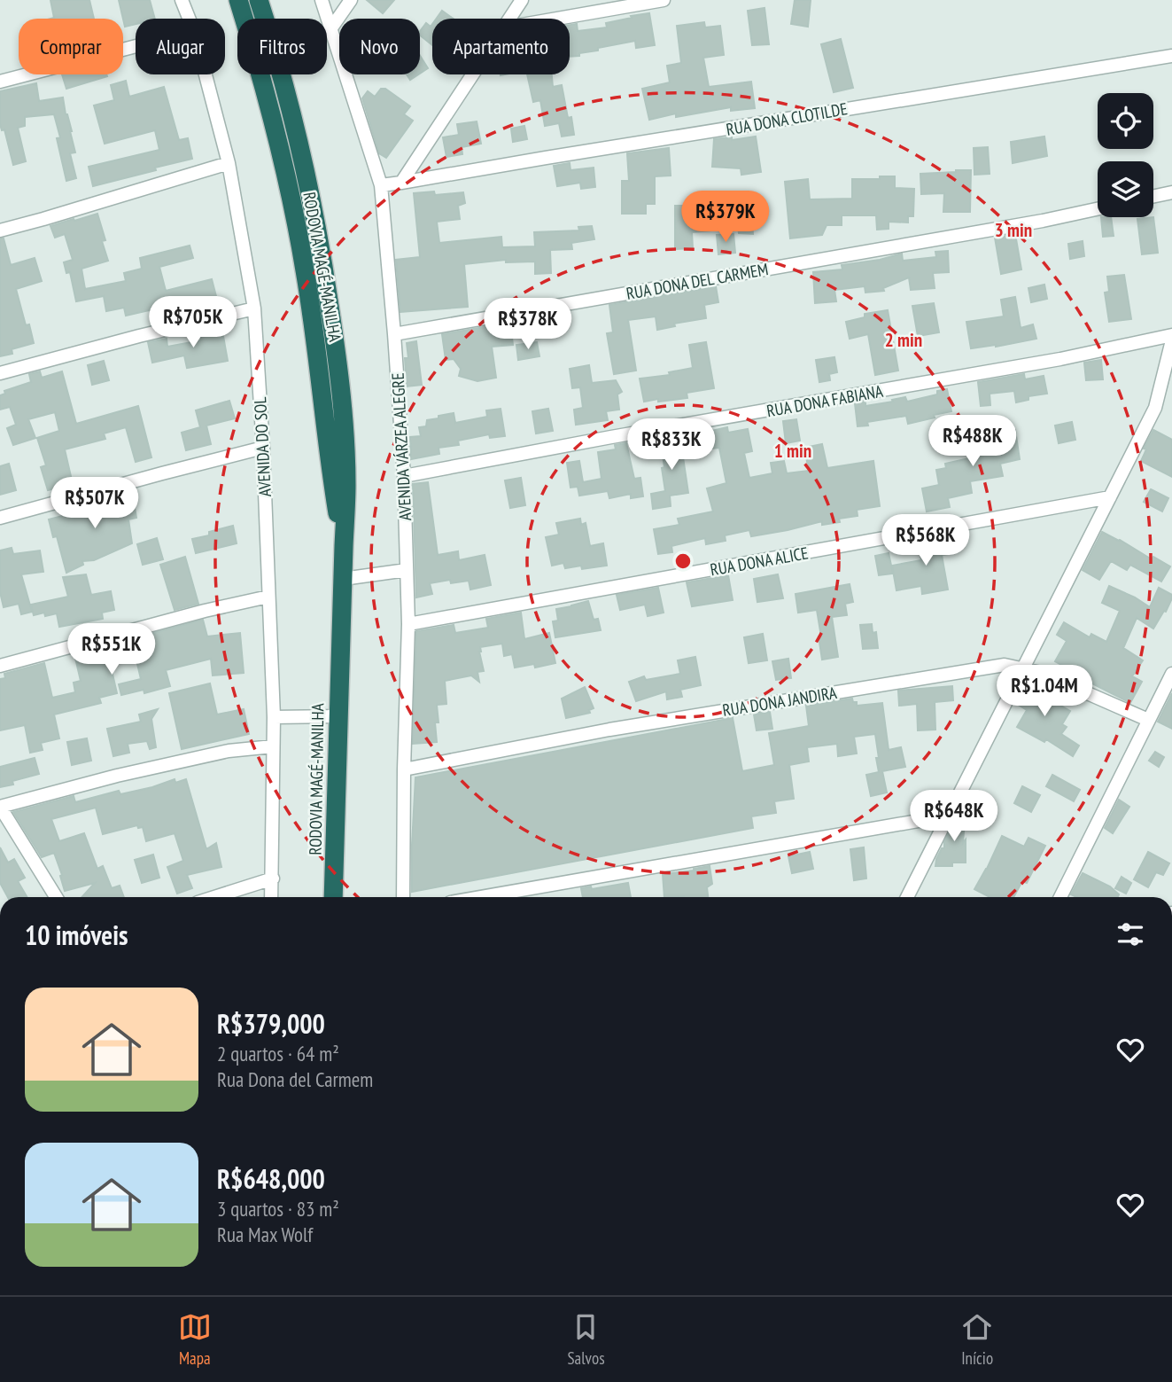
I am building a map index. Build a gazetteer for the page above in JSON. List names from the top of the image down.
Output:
{
  "streets": {
    "highway": ["RODOVIA MAGÉ-MANILHA"],
    "street": [
      "RUA DONA CLOTILDE",
      "RUA DONA DEL CARMEM",
      "RUA DONA FABIANA",
      "AVENIDA DO SOL",
      "AVENIDA VÁRZEA ALEGRE",
      "RUA DONA ALICE",
      "RUA DONA JANDIRA"
    ]
  },
  "crossings": [
    ["RUA DONA CLOTILDE", "AVENIDA VÁRZEA ALEGRE"],
    ["RUA DONA DEL CARMEM", "AVENIDA VÁRZEA ALEGRE"],
    ["RUA DONA FABIANA", "AVENIDA VÁRZEA ALEGRE"],
    ["AVENIDA VÁRZEA ALEGRE", "RUA DONA ALICE"],
    ["AVENIDA VÁRZEA ALEGRE", "RUA DONA JANDIRA"]
  ],
  "page": {
    "chip": [
      "Comprar",
      "Alugar",
      "Filtros",
      "Novo",
      "Apartamento"
    ],
    "price": [
      "R$379K",
      "R$705K",
      "R$378K",
      "R$488K",
      "R$833K",
      "R$507K",
      "R$568K",
      "R$551K",
      "R$1.04M",
      "R$648K"
    ],
    "heading": "10 imóveis",
    "list": [
      {
        "name": "R$379,000",
        "note": "2 quartos · 64 m² · Rua Dona del Carmem"
      },
      {
        "name": "R$648,000",
        "note": "3 quartos · 83 m² · Rua Max Wolf"
      }
    ],
    "tabs": ["Mapa", "Salvos", "Início"]
  },
  "rings": ["3 min", "2 min", "1 min"]
}
